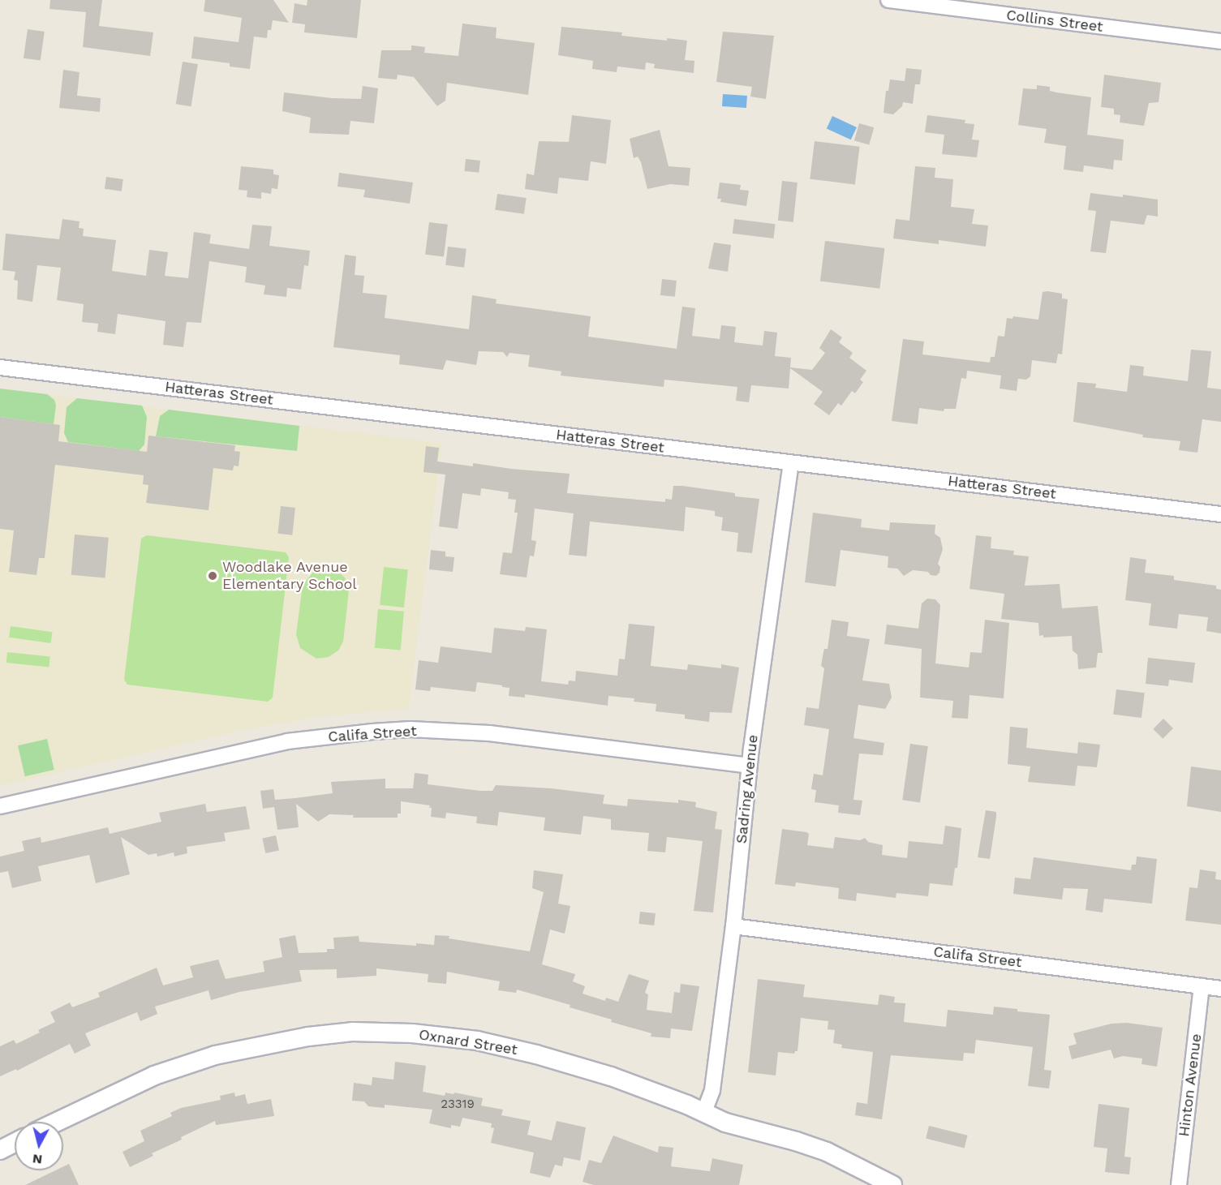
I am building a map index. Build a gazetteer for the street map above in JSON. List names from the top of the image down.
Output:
{
  "streets": {
    "street": [
      "Collins Street",
      "Hatteras Street",
      "Califa Street",
      "Sadring Avenue",
      "Oxnard Street",
      "Hinton Avenue"
    ]
  },
  "crossings": [
    ["Hatteras Street", "Sadring Avenue"],
    ["Califa Street", "Sadring Avenue"],
    ["Califa Street", "Hinton Avenue"],
    ["Sadring Avenue", "Oxnard Street"]
  ],
  "places": ["Woodlake Avenue Elementary School"],
  "house_numbers": ["23319"],
  "north": "bottom"
}
